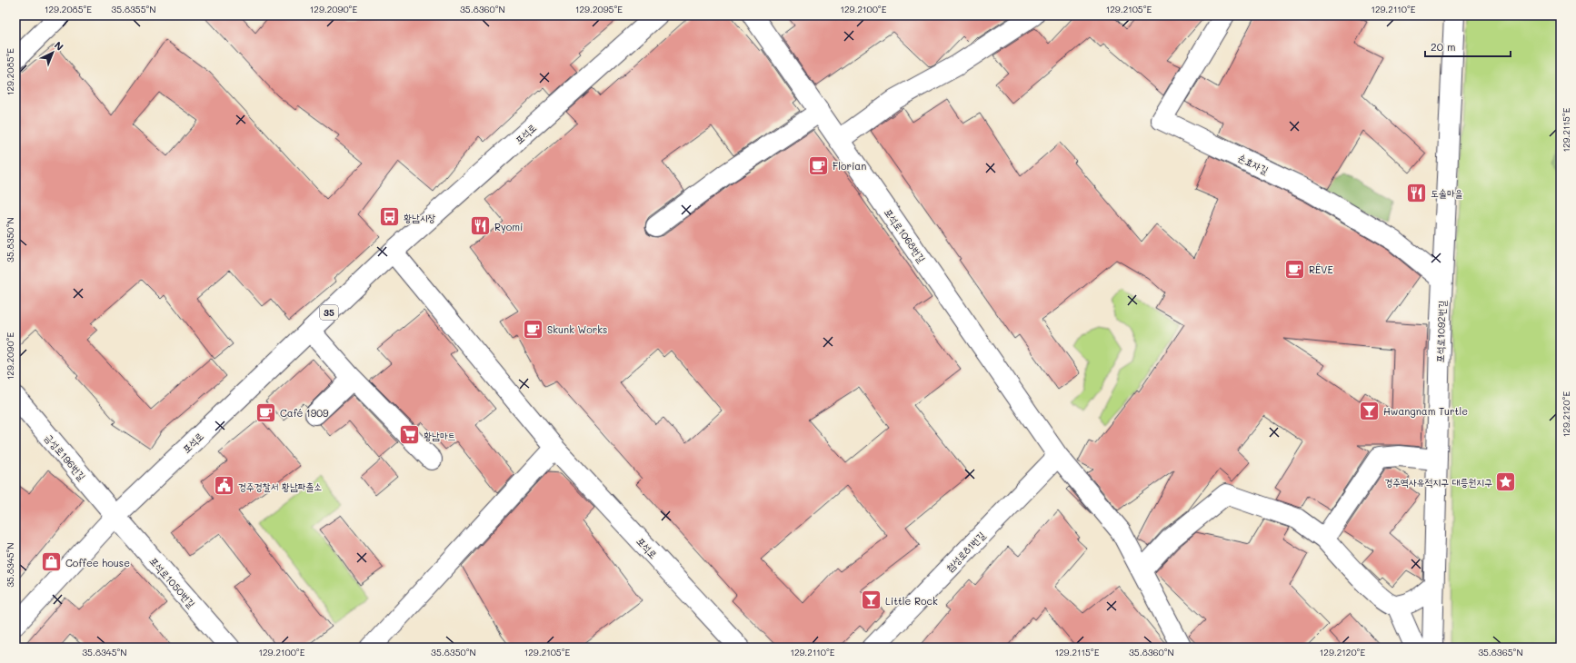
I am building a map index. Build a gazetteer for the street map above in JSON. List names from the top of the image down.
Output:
{
  "streets": {
    "street": [
      "포석로",
      "손효자길",
      "포석로1068번길",
      "35",
      "포석로1092번길",
      "금성로196번길",
      "첨성로81번길",
      "포석로1050번길"
    ]
  },
  "crossings": [
    ["포석로", "금성로196번길"],
    ["포석로", "포석로1050번길"],
    ["손효자길", "포석로1092번길"],
    ["포석로1068번길", "첨성로81번길"],
    ["금성로196번길", "포석로1050번길"]
  ],
  "places": {
    "cafe": [
      "Florian",
      "RÊVE",
      "Skunk Works",
      "Café 1909"
    ],
    "restaurant": ["도솔마을", "Ryomi"],
    "bus stop": ["황남시장"],
    "bar": ["Hwangnam Turtle", "Little Rock"],
    "supermarket": ["황남마트"],
    "place": ["경주역사유적지구 대릉원지구"],
    "public building": ["경주경찰서 황남파출소"],
    "shop": ["Coffee house"]
  },
  "scale_bar": "20 m",
  "north": "top right",
  "coordinates": [
    "129.2085°E",
    "35.8355°N",
    "129.2090°E",
    "35.8360°N",
    "129.2095°E",
    "129.2100°E",
    "129.2105°E",
    "129.2110°E",
    "129.2115°E",
    "35.8350°N",
    "129.2120°E",
    "35.8345°N",
    "35.8365°N"
  ]
}
